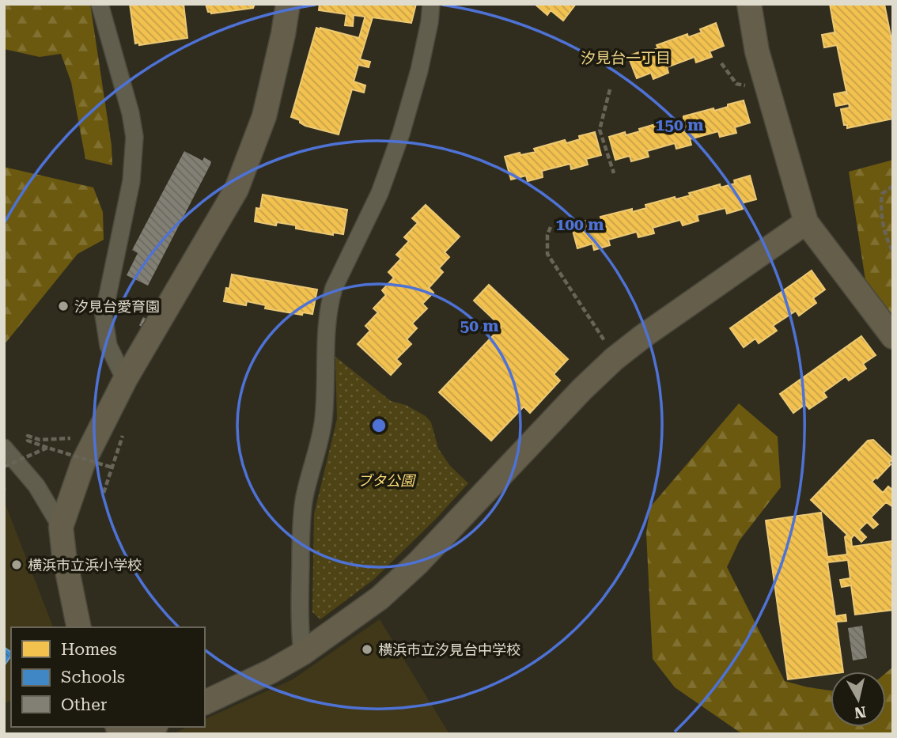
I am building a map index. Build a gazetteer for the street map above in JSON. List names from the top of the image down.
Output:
{
  "districts": ["汐見台一丁目"],
  "parks": ["ブタ公園"],
  "places": ["汐見台愛育園", "横浜市立浜小学校", "横浜市立汐見台中学校"],
  "legend": ["Homes", "Schools", "Other"],
  "north": "bottom",
  "rings": ["150 m", "100 m", "50 m"]
}
